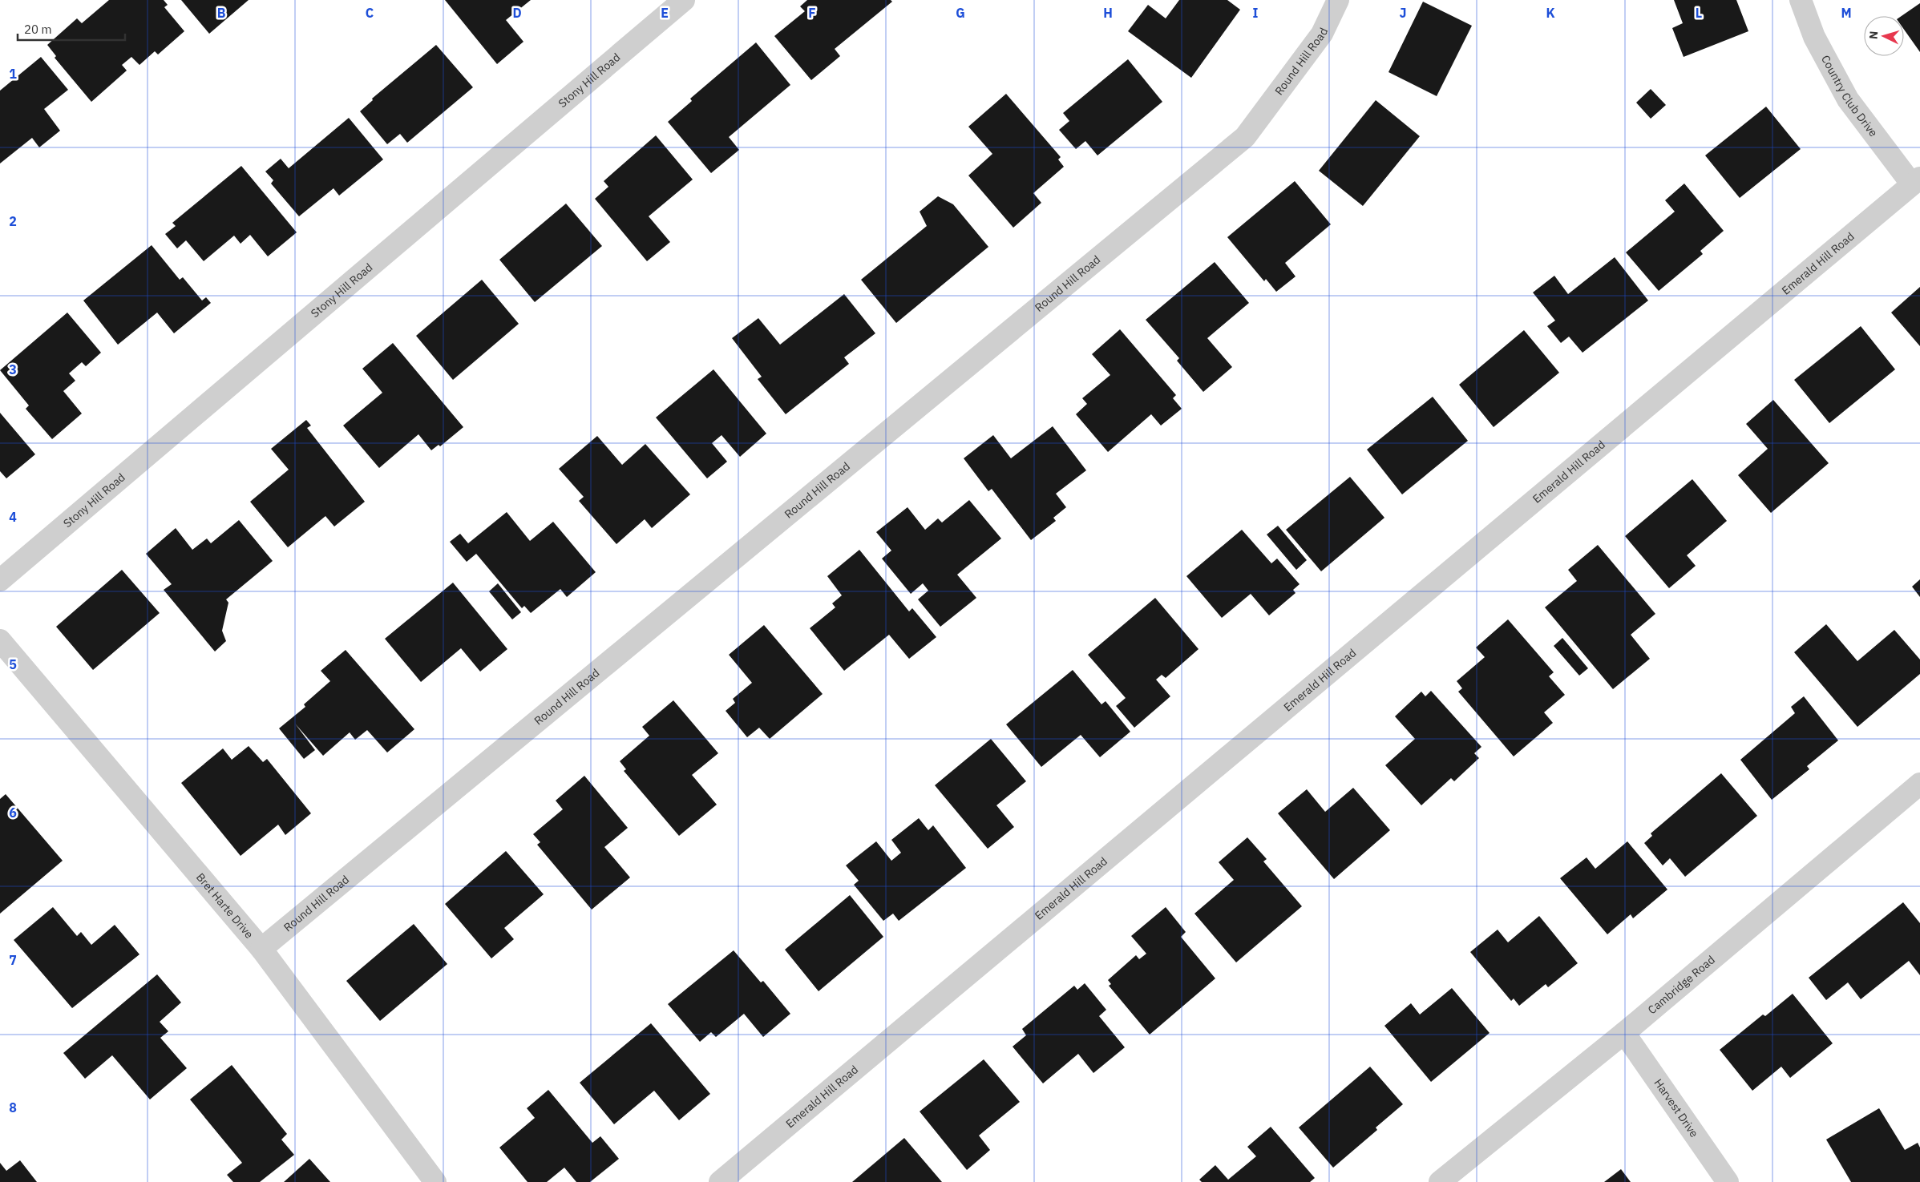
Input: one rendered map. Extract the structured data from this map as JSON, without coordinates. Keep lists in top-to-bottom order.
{
  "streets": {
    "street": [
      "Round Hill Road",
      "Stony Hill Road",
      "Country Club Drive",
      "Emerald Hill Road",
      "Bret Harte Drive",
      "Cambridge Road",
      "Harvest Drive"
    ]
  },
  "crossings": [
    ["Round Hill Road", "Bret Harte Drive"],
    ["Country Club Drive", "Emerald Hill Road"],
    ["Cambridge Road", "Harvest Drive"]
  ],
  "scale_bar": "20 m",
  "north": "left",
  "grid": {
    "columns": [
      "B",
      "C",
      "D",
      "E",
      "F",
      "G",
      "H",
      "I",
      "J",
      "K",
      "L",
      "M"
    ],
    "rows": [
      "1",
      "2",
      "3",
      "4",
      "5",
      "6",
      "7",
      "8"
    ]
  }
}
